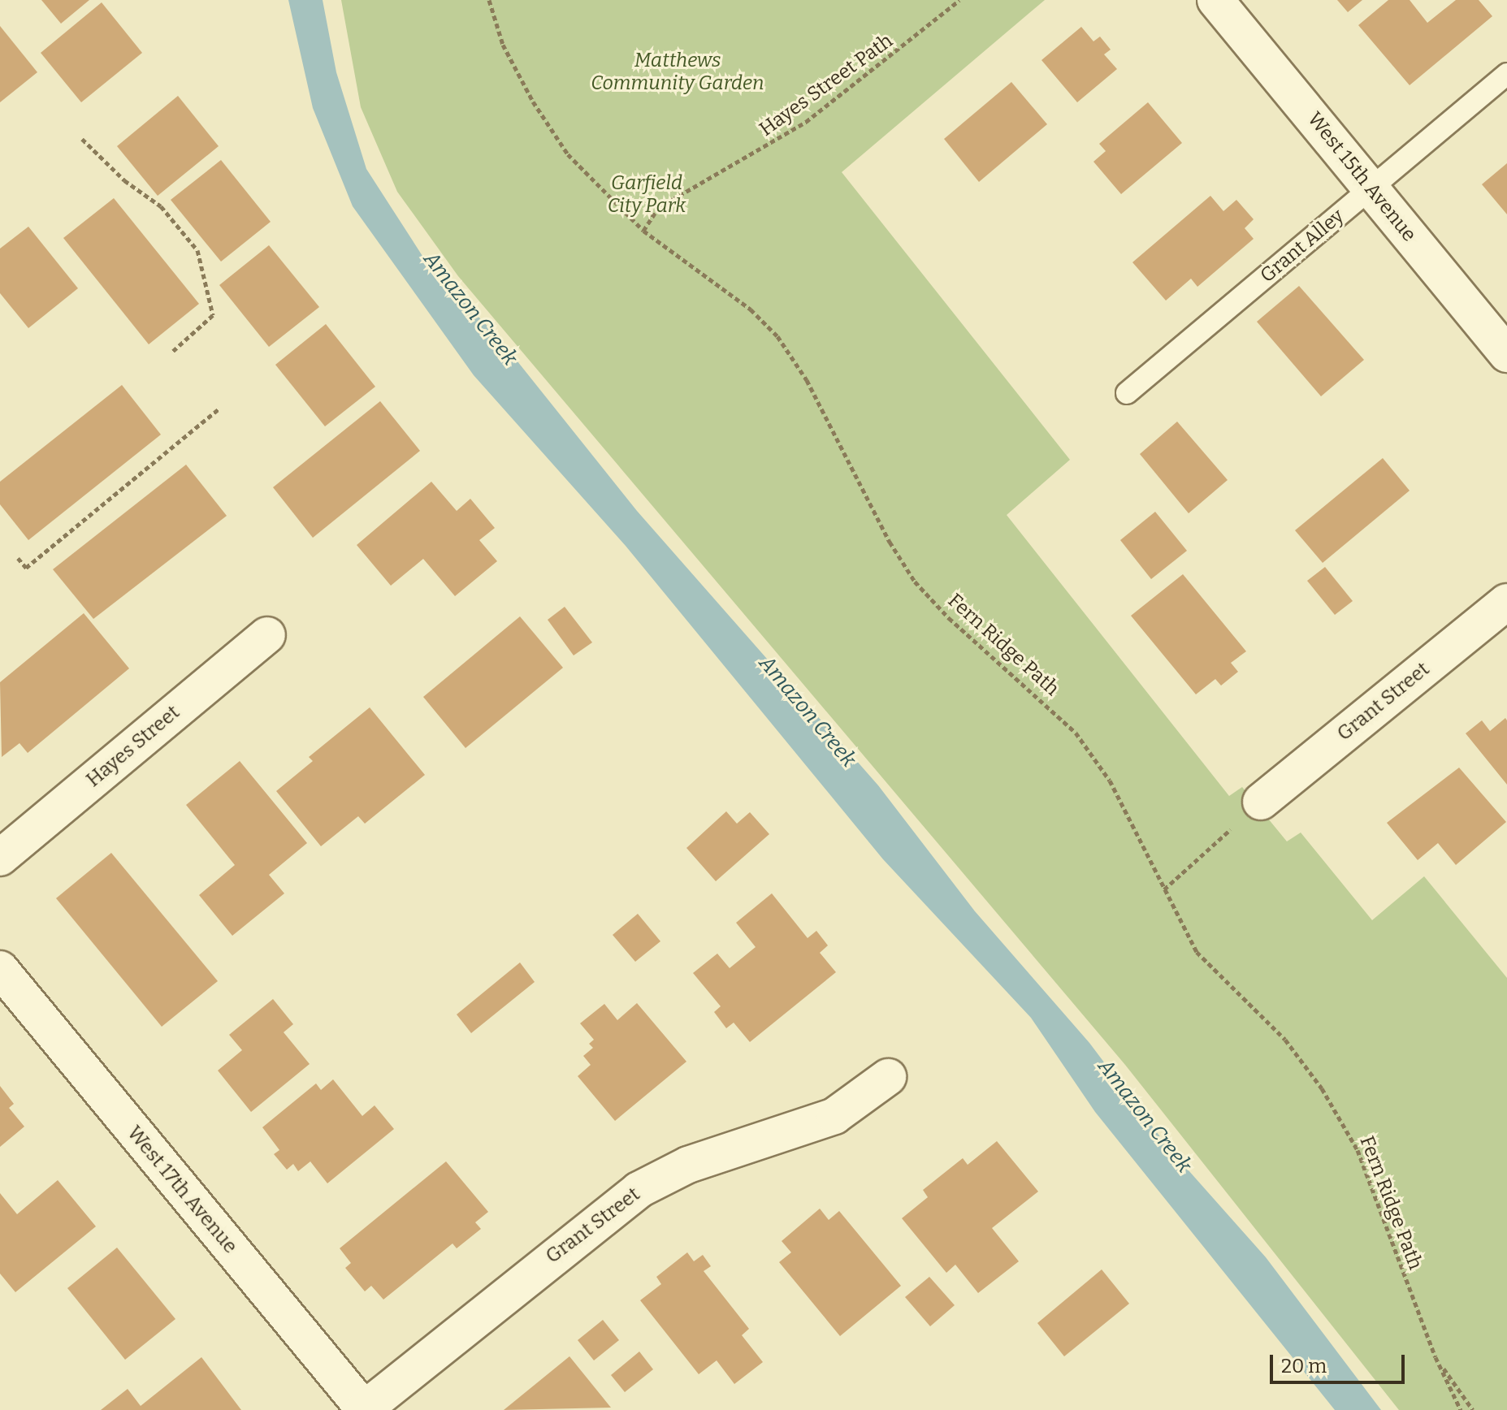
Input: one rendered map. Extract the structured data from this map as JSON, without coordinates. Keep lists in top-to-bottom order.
{
  "streets": {
    "street": [
      "West 15th Avenue",
      "Grant Street",
      "Hayes Street",
      "West 17th Avenue"
    ],
    "lane": ["Grant Alley"],
    "path": ["Hayes Street Path", "Fern Ridge Path"]
  },
  "crossings": [
    ["Hayes Street Path", "Fern Ridge Path"],
    ["West 15th Avenue", "Grant Alley"],
    ["Grant Street", "West 17th Avenue"]
  ],
  "water": ["Amazon Creek"],
  "parks": ["Matthews Community Garden", "Garfield City Park"],
  "scale_bar": "20 m"
}
